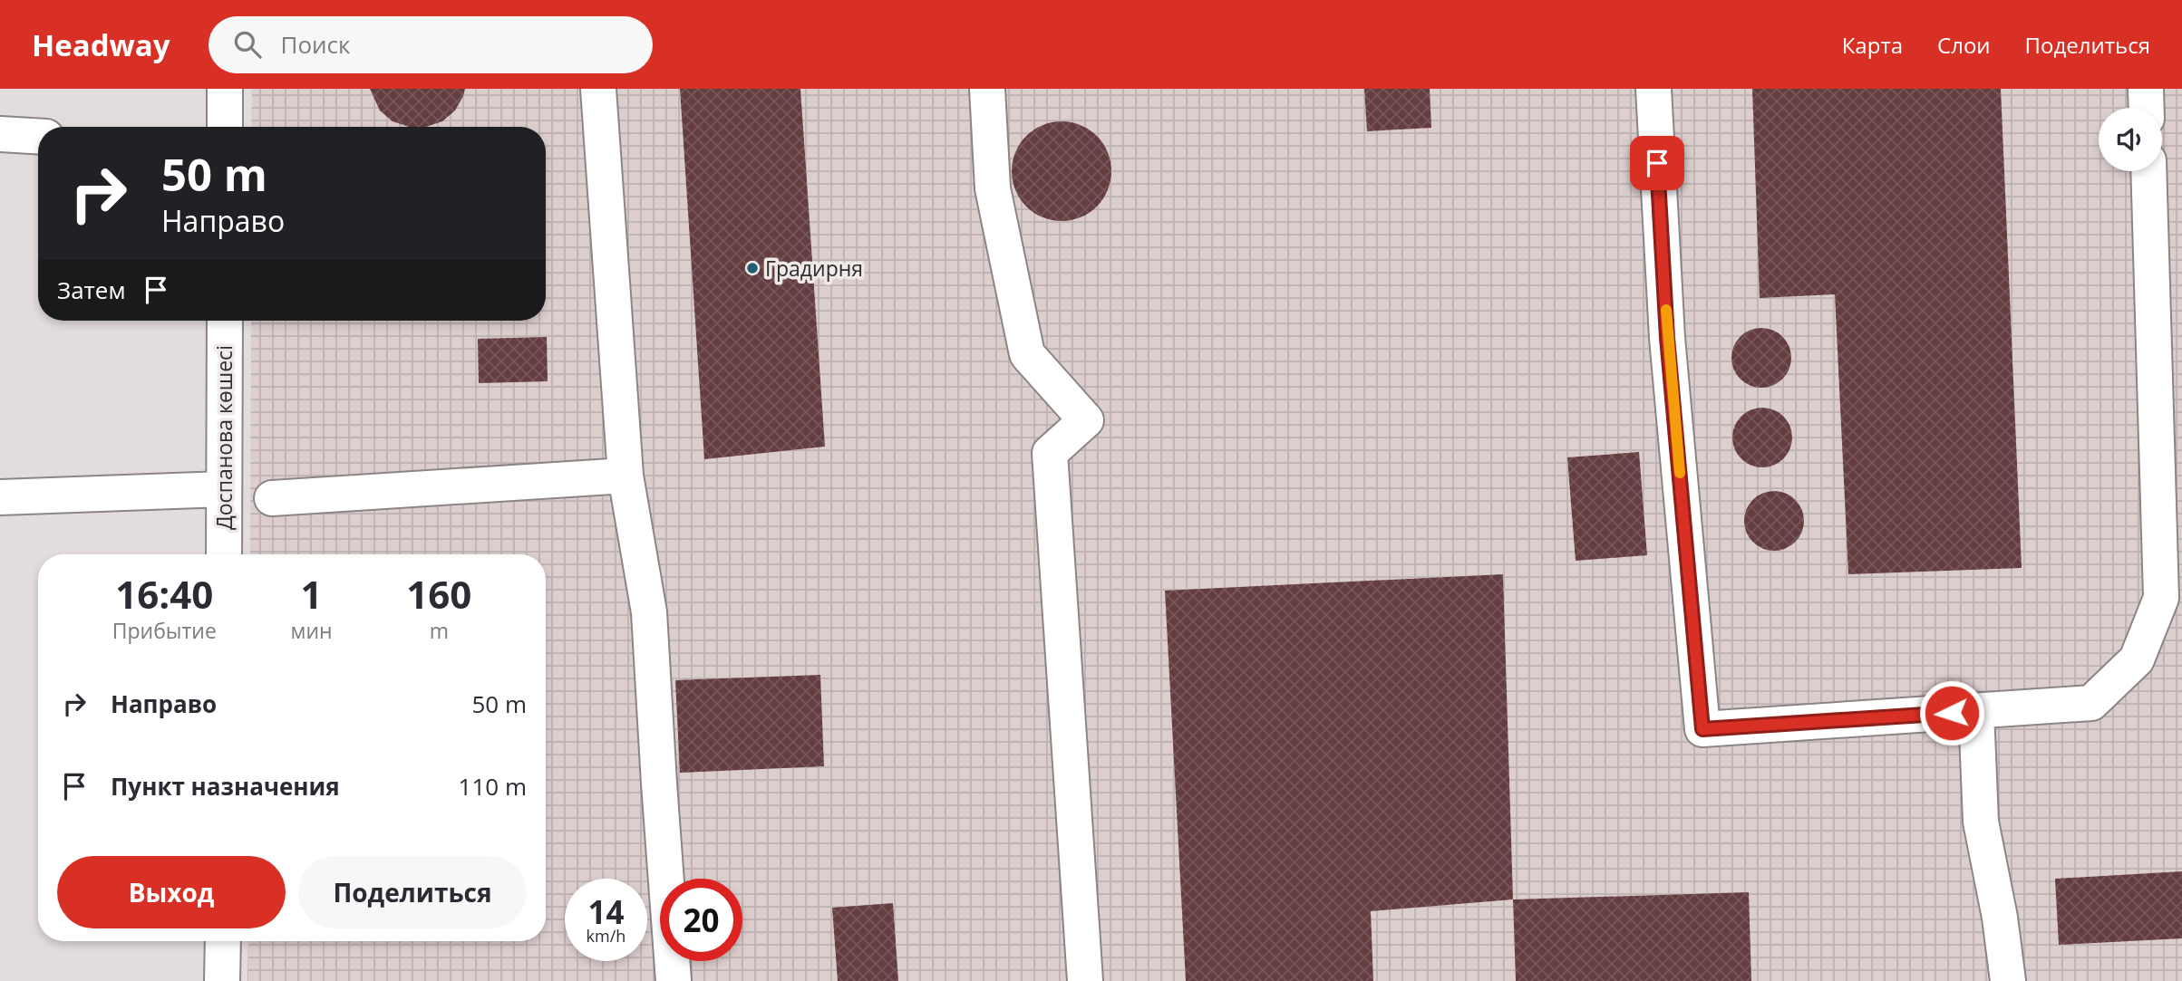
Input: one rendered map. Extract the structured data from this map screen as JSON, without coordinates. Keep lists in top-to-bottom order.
{
  "streets": {
    "street": ["Доспанова көшесі"]
  },
  "places": ["Градирня"],
  "page": {
    "header": "Headway",
    "search": "Поиск",
    "nav": ["Карта", "Слои", "Поделиться"],
    "turn": ["50 m", "Направо"],
    "then": "Затем",
    "eta": [
      "16:40",
      "Прибытие",
      "1",
      "мин",
      "160",
      "m"
    ],
    "list": [
      {
        "name": "Направо",
        "value": "50 m"
      },
      {
        "name": "Пункт назначения",
        "value": "110 m"
      }
    ],
    "buttons": ["Выход", "Поделиться"],
    "speed": "14 km/h",
    "limit": "20"
  }
}
